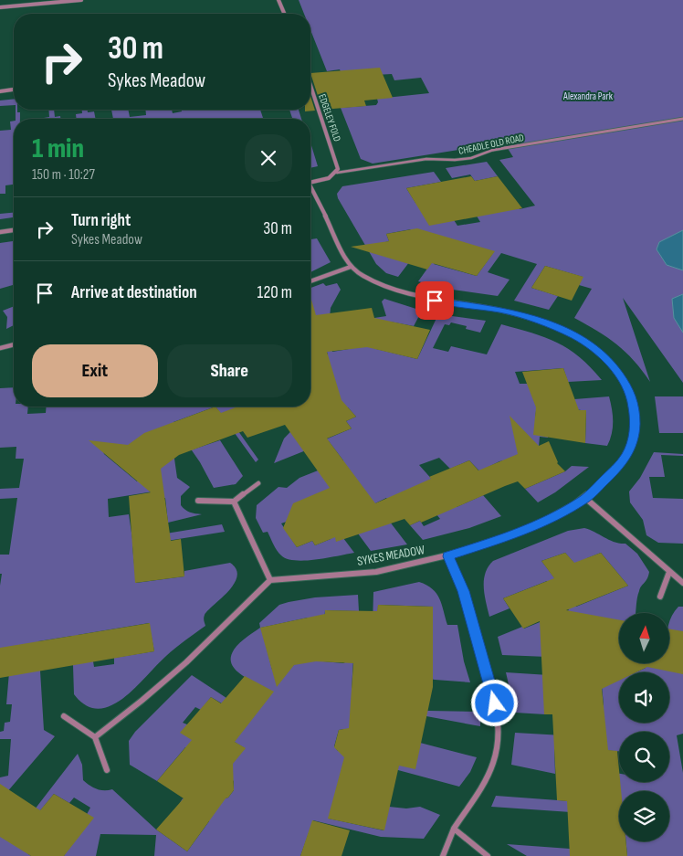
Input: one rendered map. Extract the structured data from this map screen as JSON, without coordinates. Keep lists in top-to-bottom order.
{
  "streets": {
    "street": ["EDGELEY FOLD", "CHEADLE OLD ROAD", "SYKES MEADOW"]
  },
  "crossings": [
    ["EDGELEY FOLD", "CHEADLE OLD ROAD"]
  ],
  "parks": ["Alexandra Park"],
  "north": "top",
  "page": {
    "turn": ["30 m", "Sykes Meadow"],
    "heading": ["1 min", "150 m · 10:27"],
    "list": [
      {
        "name": "Turn right",
        "note": "Sykes Meadow",
        "value": "30 m"
      },
      {
        "name": "Arrive at destination",
        "value": "120 m"
      }
    ],
    "buttons": ["Exit", "Share"]
  }
}
